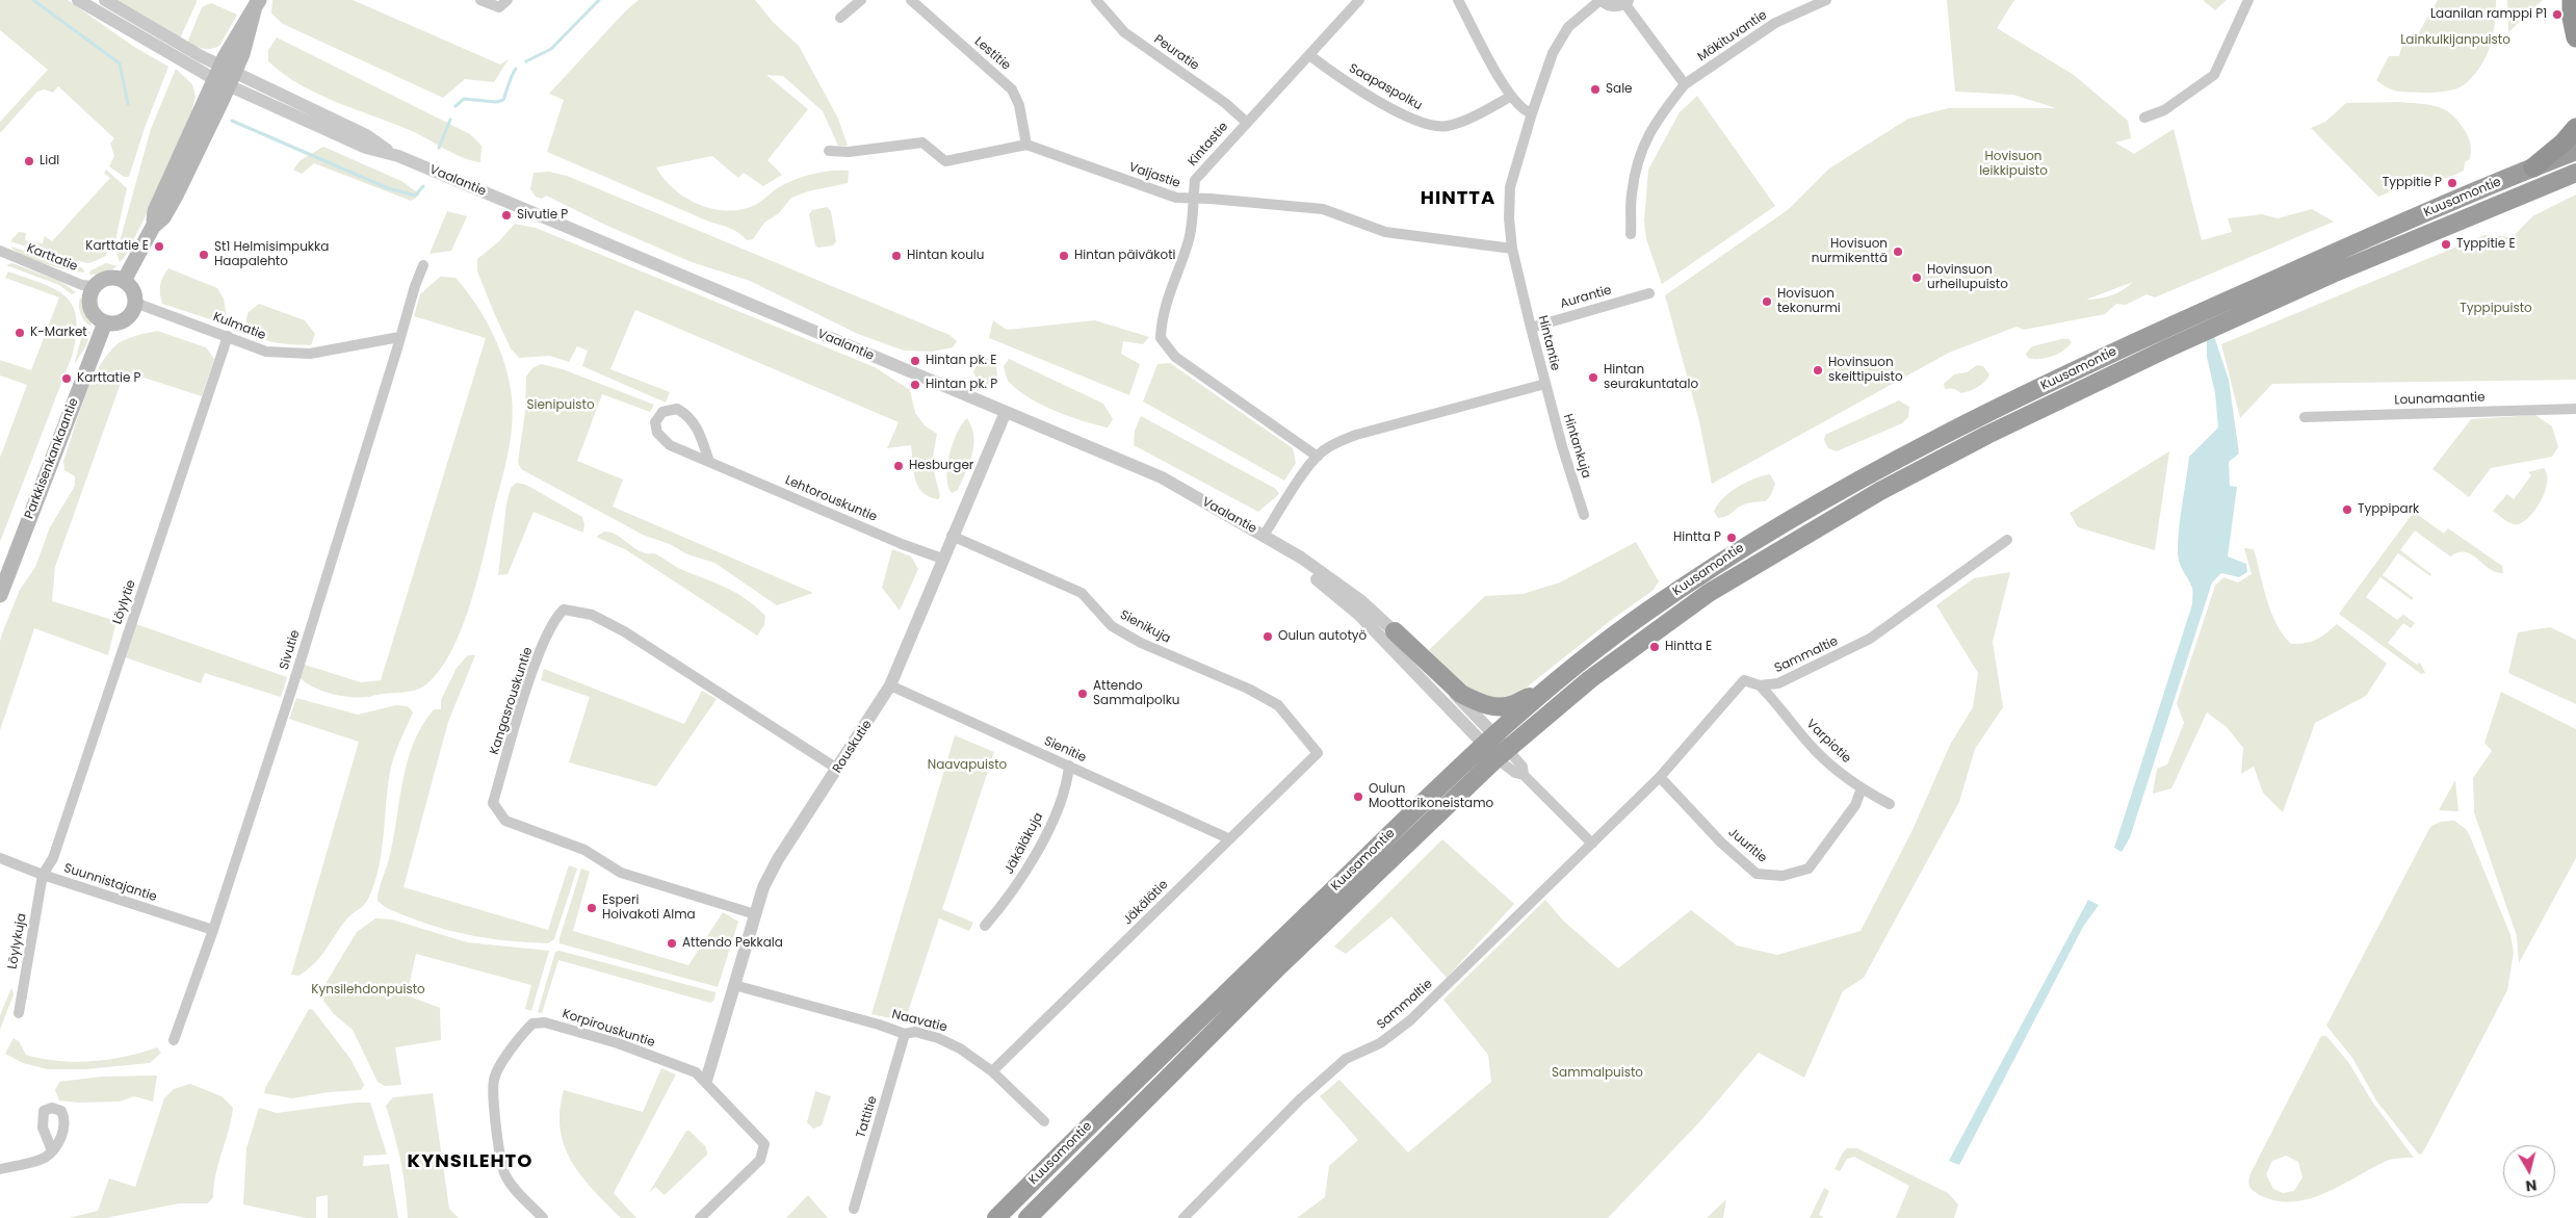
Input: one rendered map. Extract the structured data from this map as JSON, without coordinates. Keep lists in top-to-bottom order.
{
  "streets": {
    "highway": ["Kuusamontie"],
    "main road": ["Parkkisenkankaantie"],
    "street": [
      "Mäkituvantie",
      "Peuratie",
      "Lestitie",
      "Saapaspolku",
      "Kintastie",
      "Valjastie",
      "Vaalantie",
      "Karttatie",
      "Aurantie",
      "Kulmatie",
      "Hintantie",
      "Lounamaantie",
      "Hintankuja",
      "Lehtorouskuntie",
      "Löylytie",
      "Sienikuja",
      "Sivutie",
      "Sammaltie",
      "Kangasrouskuntie",
      "Varpiotie",
      "Rouskutie",
      "Sienitie",
      "Jäkäläkuja",
      "Juuritie",
      "Suunnistajantie",
      "Jäkälätie",
      "Löylykuja",
      "Naavatie",
      "Korpirouskuntie",
      "Tattitie"
    ]
  },
  "crossings": [
    ["Peuratie", "Kintastie"],
    ["Lestitie", "Valjastie"],
    ["Saapaspolku", "Kintastie"],
    ["Kintastie", "Valjastie"],
    ["Kintastie", "Hintantie"],
    ["Valjastie", "Hintantie"],
    ["Vaalantie", "Kuusamontie"],
    ["Vaalantie", "Hintantie"],
    ["Vaalantie", "Rouskutie"],
    ["Karttatie", "Kulmatie"],
    ["Karttatie", "Parkkisenkankaantie"],
    ["Aurantie", "Hintantie"],
    ["Kulmatie", "Parkkisenkankaantie"],
    ["Kulmatie", "Löylytie"],
    ["Kulmatie", "Sivutie"],
    ["Hintantie", "Hintankuja"],
    ["Lehtorouskuntie", "Rouskutie"],
    ["Löylytie", "Suunnistajantie"],
    ["Löylytie", "Löylykuja"],
    ["Sienikuja", "Rouskutie"],
    ["Sienikuja", "Jäkälätie"],
    ["Sivutie", "Suunnistajantie"],
    ["Sammaltie", "Varpiotie"],
    ["Sammaltie", "Juuritie"],
    ["Kangasrouskuntie", "Rouskutie"],
    ["Varpiotie", "Juuritie"],
    ["Rouskutie", "Sienitie"],
    ["Rouskutie", "Naavatie"],
    ["Rouskutie", "Korpirouskuntie"],
    ["Sienitie", "Jäkäläkuja"],
    ["Sienitie", "Jäkälätie"],
    ["Suunnistajantie", "Löylykuja"],
    ["Jäkälätie", "Naavatie"],
    ["Naavatie", "Tattitie"]
  ],
  "districts": ["HINTTA", "KYNSILEHTO"],
  "parks": [
    "Lainkulkijanpuisto",
    "Hovisuon leikkipuisto",
    "Typpipuisto",
    "Sienipuisto",
    "Naavapuisto",
    "Kynsilehdonpuisto",
    "Sammalpuisto"
  ],
  "places": [
    "Laanilan ramppi P1",
    "Sale",
    "Lidl",
    "Typpitie P",
    "Sivutie P",
    "Typpitie E",
    "Karttatie E",
    "Hovisuon nurmikenttä",
    "St1 Helmisimpukka Haapalehto",
    "Hintan koulu",
    "Hintan päiväkoti",
    "Hovinsuon urheilupuisto",
    "Hovisuon tekonurmi",
    "K-Market",
    "Hintan pk. E",
    "Hovinsuon skeittipuisto",
    "Hintan seurakuntatalo",
    "Karttatie P",
    "Hintan pk. P",
    "Hesburger",
    "Typpipark",
    "Hintta P",
    "Oulun autotyö",
    "Hintta E",
    "Attendo Sammalpolku",
    "Oulun Moottorikoneistamo",
    "Esperi Hoivakoti Alma",
    "Attendo Pekkala"
  ],
  "north": "bottom"
}
